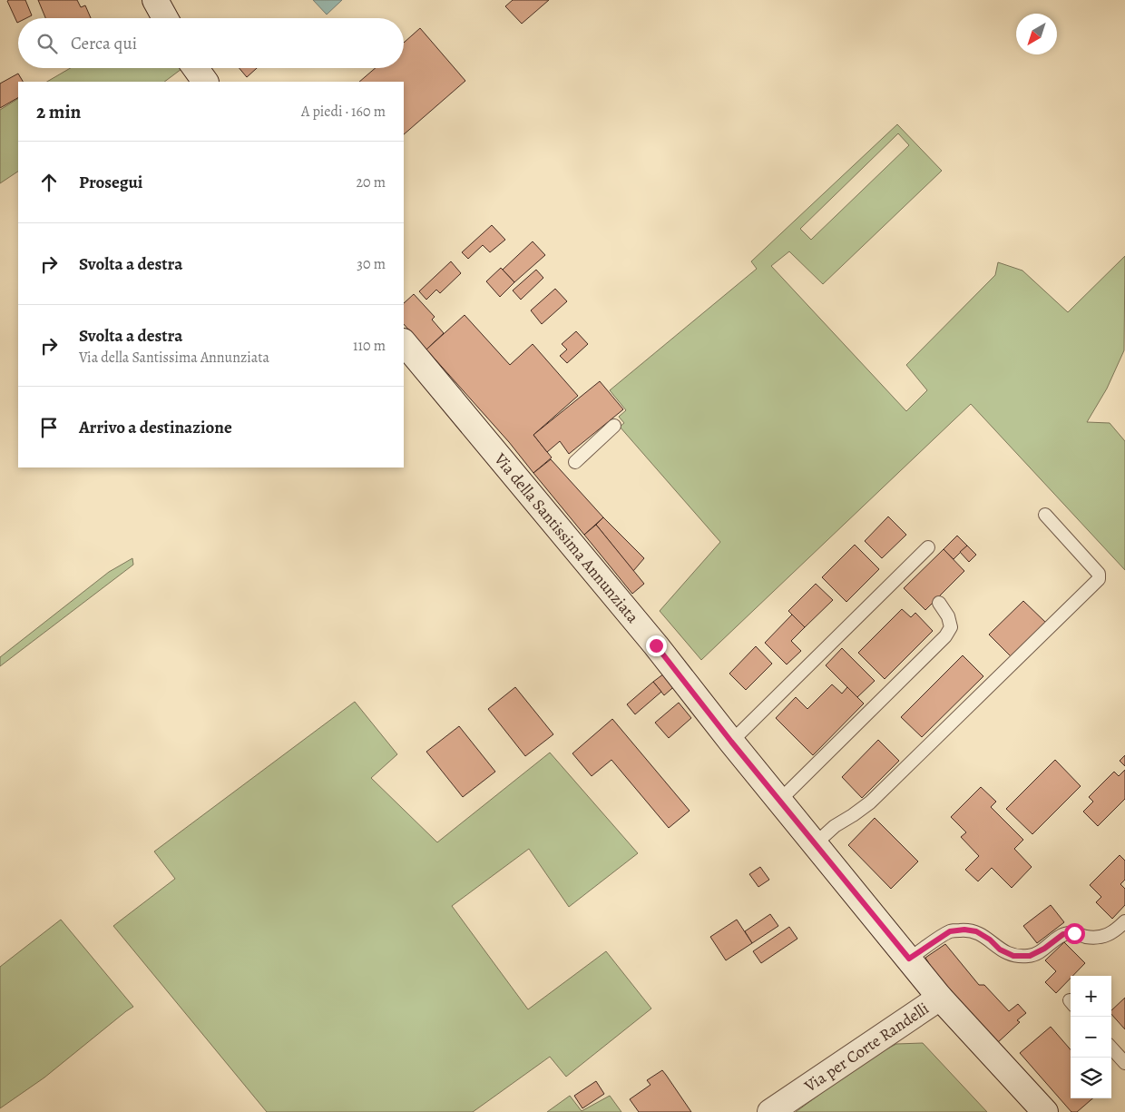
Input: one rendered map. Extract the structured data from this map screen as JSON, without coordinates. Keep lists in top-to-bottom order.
{
  "streets": {
    "street": ["Via della Santissima Annunziata", "Via per Corte Randelli"]
  },
  "crossings": [
    ["Via della Santissima Annunziata", "Via per Corte Randelli"]
  ],
  "north": "bottom left",
  "page": {
    "search": "Cerca qui",
    "heading": ["2 min", "A piedi · 160 m"],
    "list": [
      ["Prosegui", "20 m"],
      ["Svolta a destra", "30 m"],
      ["Svolta a destra", "Via della Santissima Annunziata", "110 m"],
      "Arrivo a destinazione"
    ],
    "map_buttons": ["+", "−"]
  }
}
